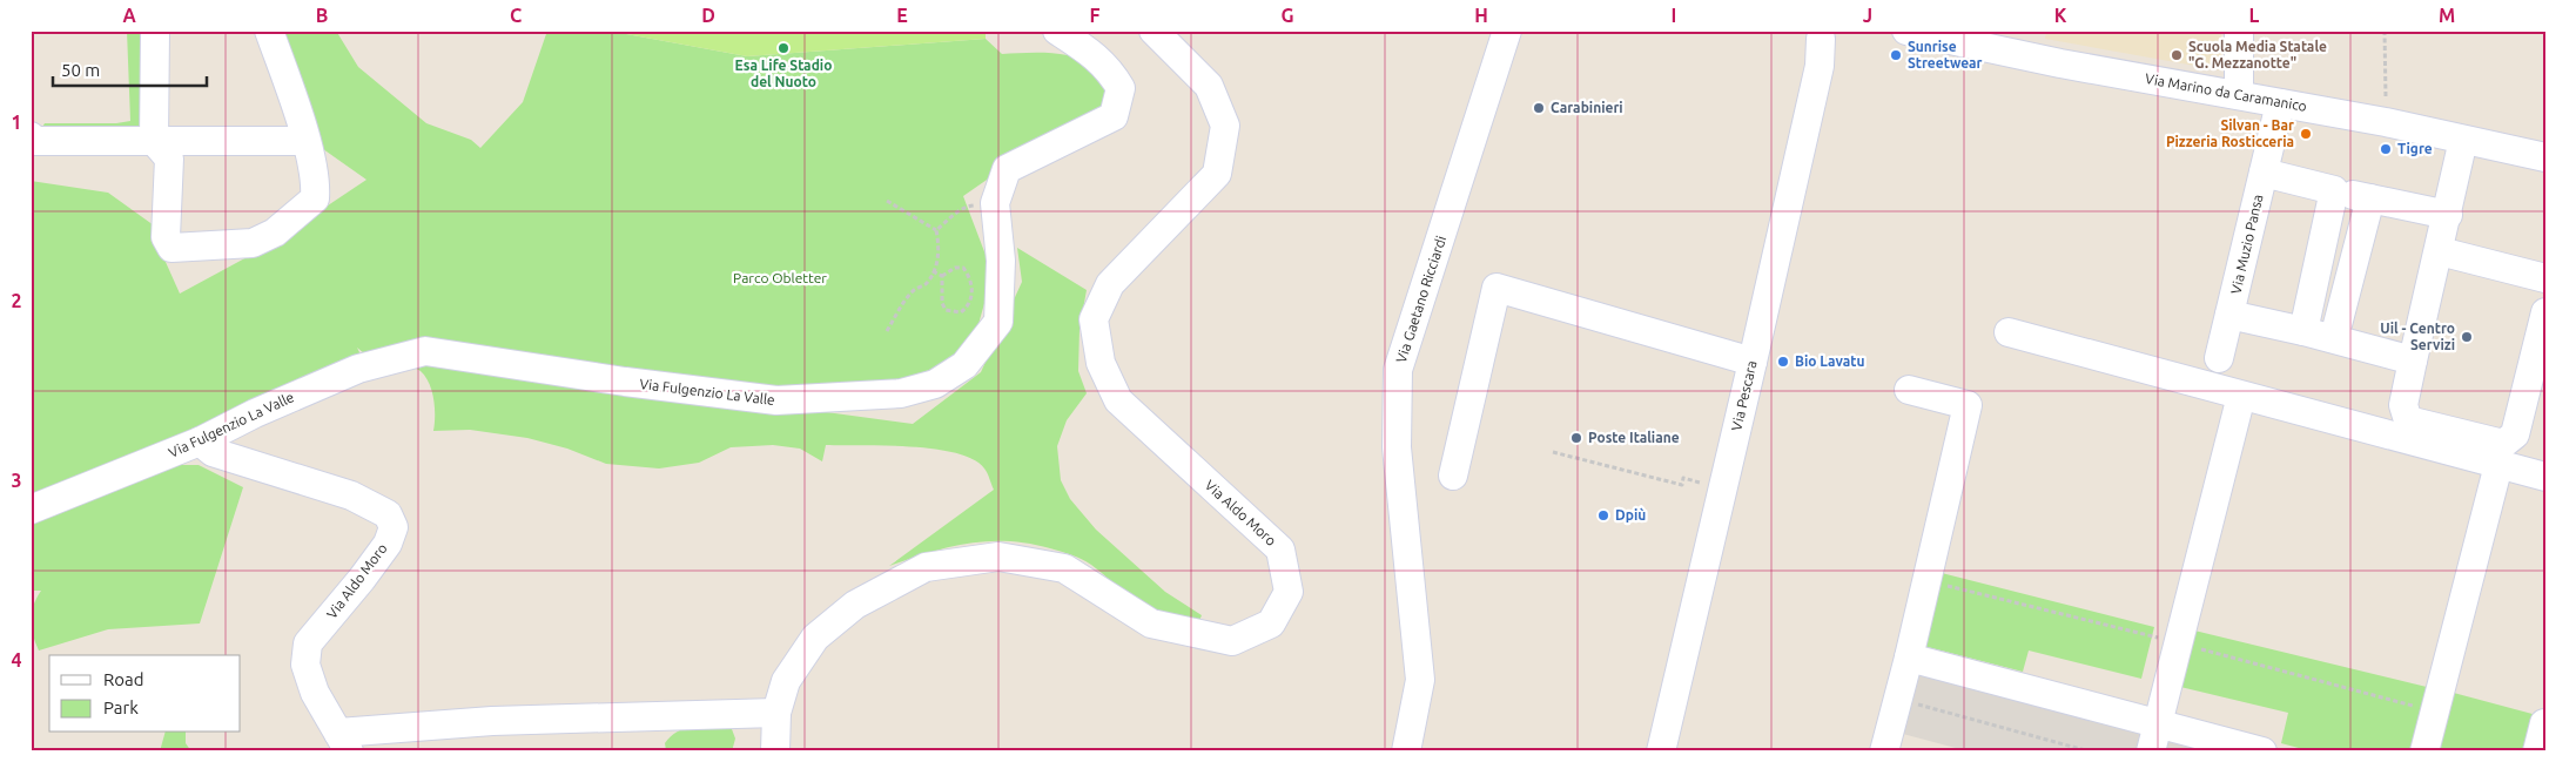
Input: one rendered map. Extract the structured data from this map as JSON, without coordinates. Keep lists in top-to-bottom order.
{
  "streets": {
    "street": [
      "Via Marino da Caramanico",
      "Via Muzio Pansa",
      "Via Gaetano Ricciardi",
      "Via Fulgenzio La Valle",
      "Via Pescara",
      "Via Aldo Moro"
    ]
  },
  "crossings": [
    ["Via Marino da Caramanico", "Via Muzio Pansa"],
    ["Via Fulgenzio La Valle", "Via Aldo Moro"]
  ],
  "parks": ["Parco Obletter"],
  "places": [
    "Esa Life Stadio del Nuoto",
    "Sunrise Streetwear",
    "Scuola Media Statale \"G. Mezzanotte\"",
    "Carabinieri",
    "Silvan - Bar Pizzeria Rosticceria",
    "Tigre",
    "Uil - Centro Servizi",
    "Bio Lavatu",
    "Poste Italiane",
    "Dpiù"
  ],
  "legend": ["Road", "Park"],
  "scale_bar": "50 m",
  "grid": {
    "columns": [
      "A",
      "B",
      "C",
      "D",
      "E",
      "F",
      "G",
      "H",
      "I",
      "J",
      "K",
      "L",
      "M"
    ],
    "rows": [
      "1",
      "2",
      "3",
      "4"
    ]
  }
}
